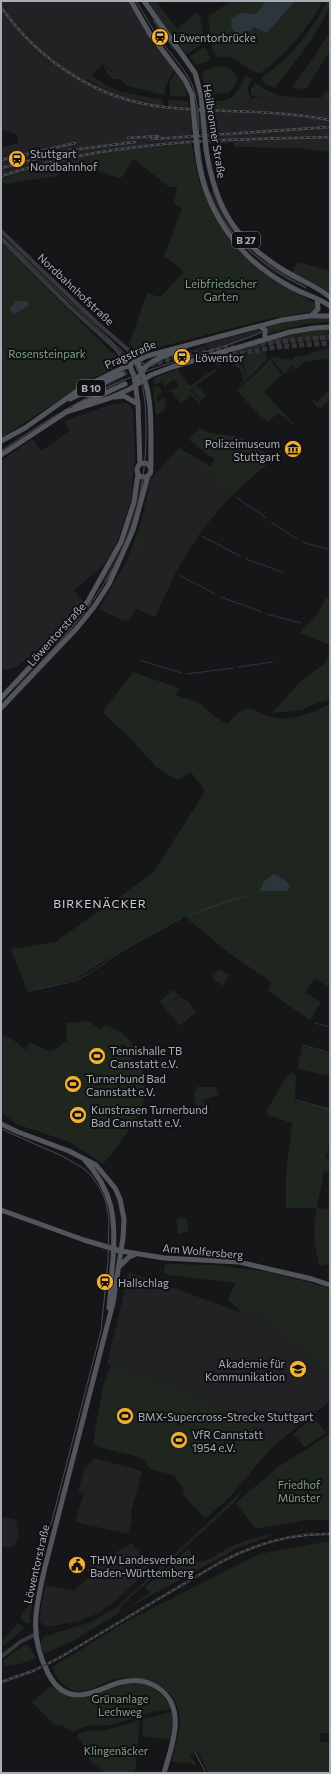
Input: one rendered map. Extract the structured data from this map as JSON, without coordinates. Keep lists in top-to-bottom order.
{
  "streets": {
    "main road": [
      "Heilbronner Straße",
      "B 27",
      "Pragstraße",
      "B 10",
      "Löwentorstraße",
      "Am Wolfersberg"
    ],
    "street": ["Nordbahnhofstraße"]
  },
  "crossings": [
    ["Heilbronner Straße", "B 27"],
    ["Nordbahnhofstraße", "Pragstraße"],
    ["Nordbahnhofstraße", "Löwentorstraße"],
    ["Pragstraße", "B 10"],
    ["Pragstraße", "Löwentorstraße"],
    ["Löwentorstraße", "Am Wolfersberg"]
  ],
  "districts": ["BIRKENÄCKER"],
  "parks": [
    "Leibfriedscher Garten",
    "Rosensteinpark",
    "Friedhof Münster",
    "Grünanlage Lechweg",
    "Klingenäcker"
  ],
  "places": {
    "station": [
      "Löwentorbrücke",
      "Stuttgart Nordbahnhof",
      "Löwentor",
      "Hallschlag"
    ],
    "museum": ["Polizeimuseum Stuttgart"],
    "sports": [
      "Tennishalle TB Cansstatt e.V.",
      "Turnerbund Bad Cannstatt e.V.",
      "Kunstrasen Turnerbund Bad Cannstatt e.V.",
      "BMX-Supercross-Strecke Stuttgart",
      "VfR Cannstatt 1954 e.V."
    ],
    "school or university": ["Akademie für Kommunikation"],
    "public building": ["THW Landesverband Baden-Württemberg"]
  }
}
